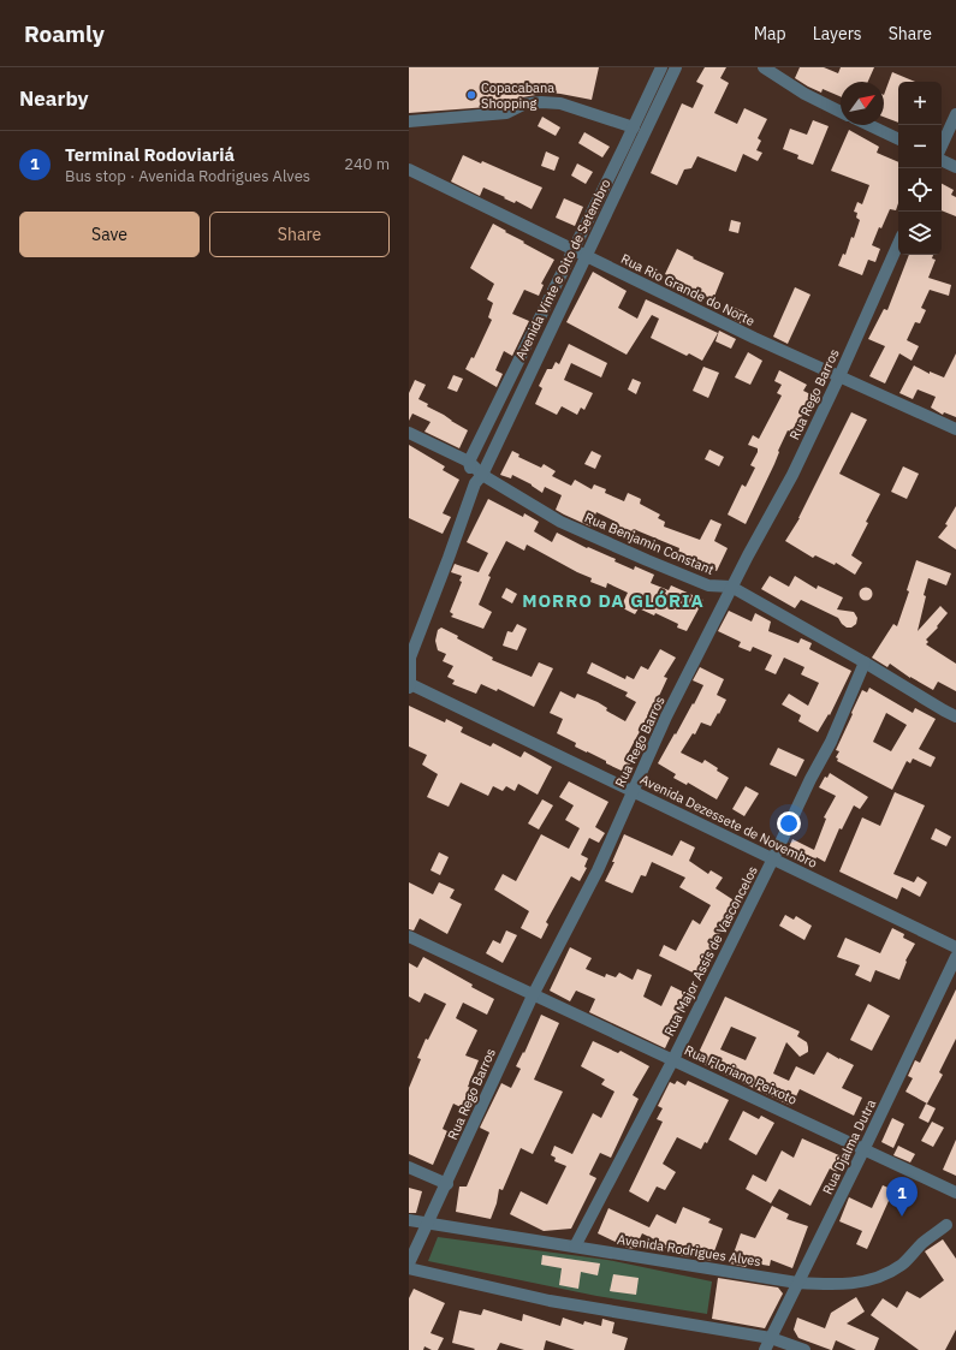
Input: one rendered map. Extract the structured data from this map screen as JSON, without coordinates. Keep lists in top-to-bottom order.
{
  "streets": {
    "street": [
      "Avenida Vinte e Oito de Setembro",
      "Rua Rio Grande do Norte",
      "Rua Rego Barros",
      "Rua Benjamin Constant",
      "Avenida Dezessete de Novembro",
      "Rua Major Assis de Vasconcelos",
      "Rua Floriano Peixoto",
      "Rua Djalma Dutra",
      "Avenida Rodrigues Alves"
    ]
  },
  "crossings": [
    ["Avenida Vinte e Oito de Setembro", "Rua Rio Grande do Norte"],
    ["Avenida Vinte e Oito de Setembro", "Rua Benjamin Constant"],
    ["Avenida Vinte e Oito de Setembro", "Avenida Dezessete de Novembro"],
    ["Rua Rio Grande do Norte", "Rua Rego Barros"],
    ["Rua Rego Barros", "Rua Benjamin Constant"],
    ["Rua Rego Barros", "Avenida Dezessete de Novembro"],
    ["Rua Rego Barros", "Rua Floriano Peixoto"],
    ["Rua Rego Barros", "Avenida Rodrigues Alves"],
    ["Rua Benjamin Constant", "Rua Major Assis de Vasconcelos"],
    ["Avenida Dezessete de Novembro", "Rua Major Assis de Vasconcelos"],
    ["Rua Major Assis de Vasconcelos", "Rua Floriano Peixoto"],
    ["Rua Major Assis de Vasconcelos", "Avenida Rodrigues Alves"],
    ["Rua Floriano Peixoto", "Rua Djalma Dutra"],
    ["Rua Djalma Dutra", "Avenida Rodrigues Alves"]
  ],
  "districts": ["MORRO DA GLÓRIA"],
  "places": ["Copacabana Shopping"],
  "north": "top right",
  "page": {
    "header": "Roamly",
    "nav": ["Map", "Layers", "Share"],
    "heading": "Nearby",
    "map_buttons": ["+", "−"],
    "list": [
      {
        "mark": "1",
        "name": "Terminal Rodoviariá",
        "note": "Bus stop · Avenida Rodrigues Alves",
        "value": "240 m"
      }
    ],
    "buttons": ["Save", "Share"],
    "pins": "1"
  }
}
